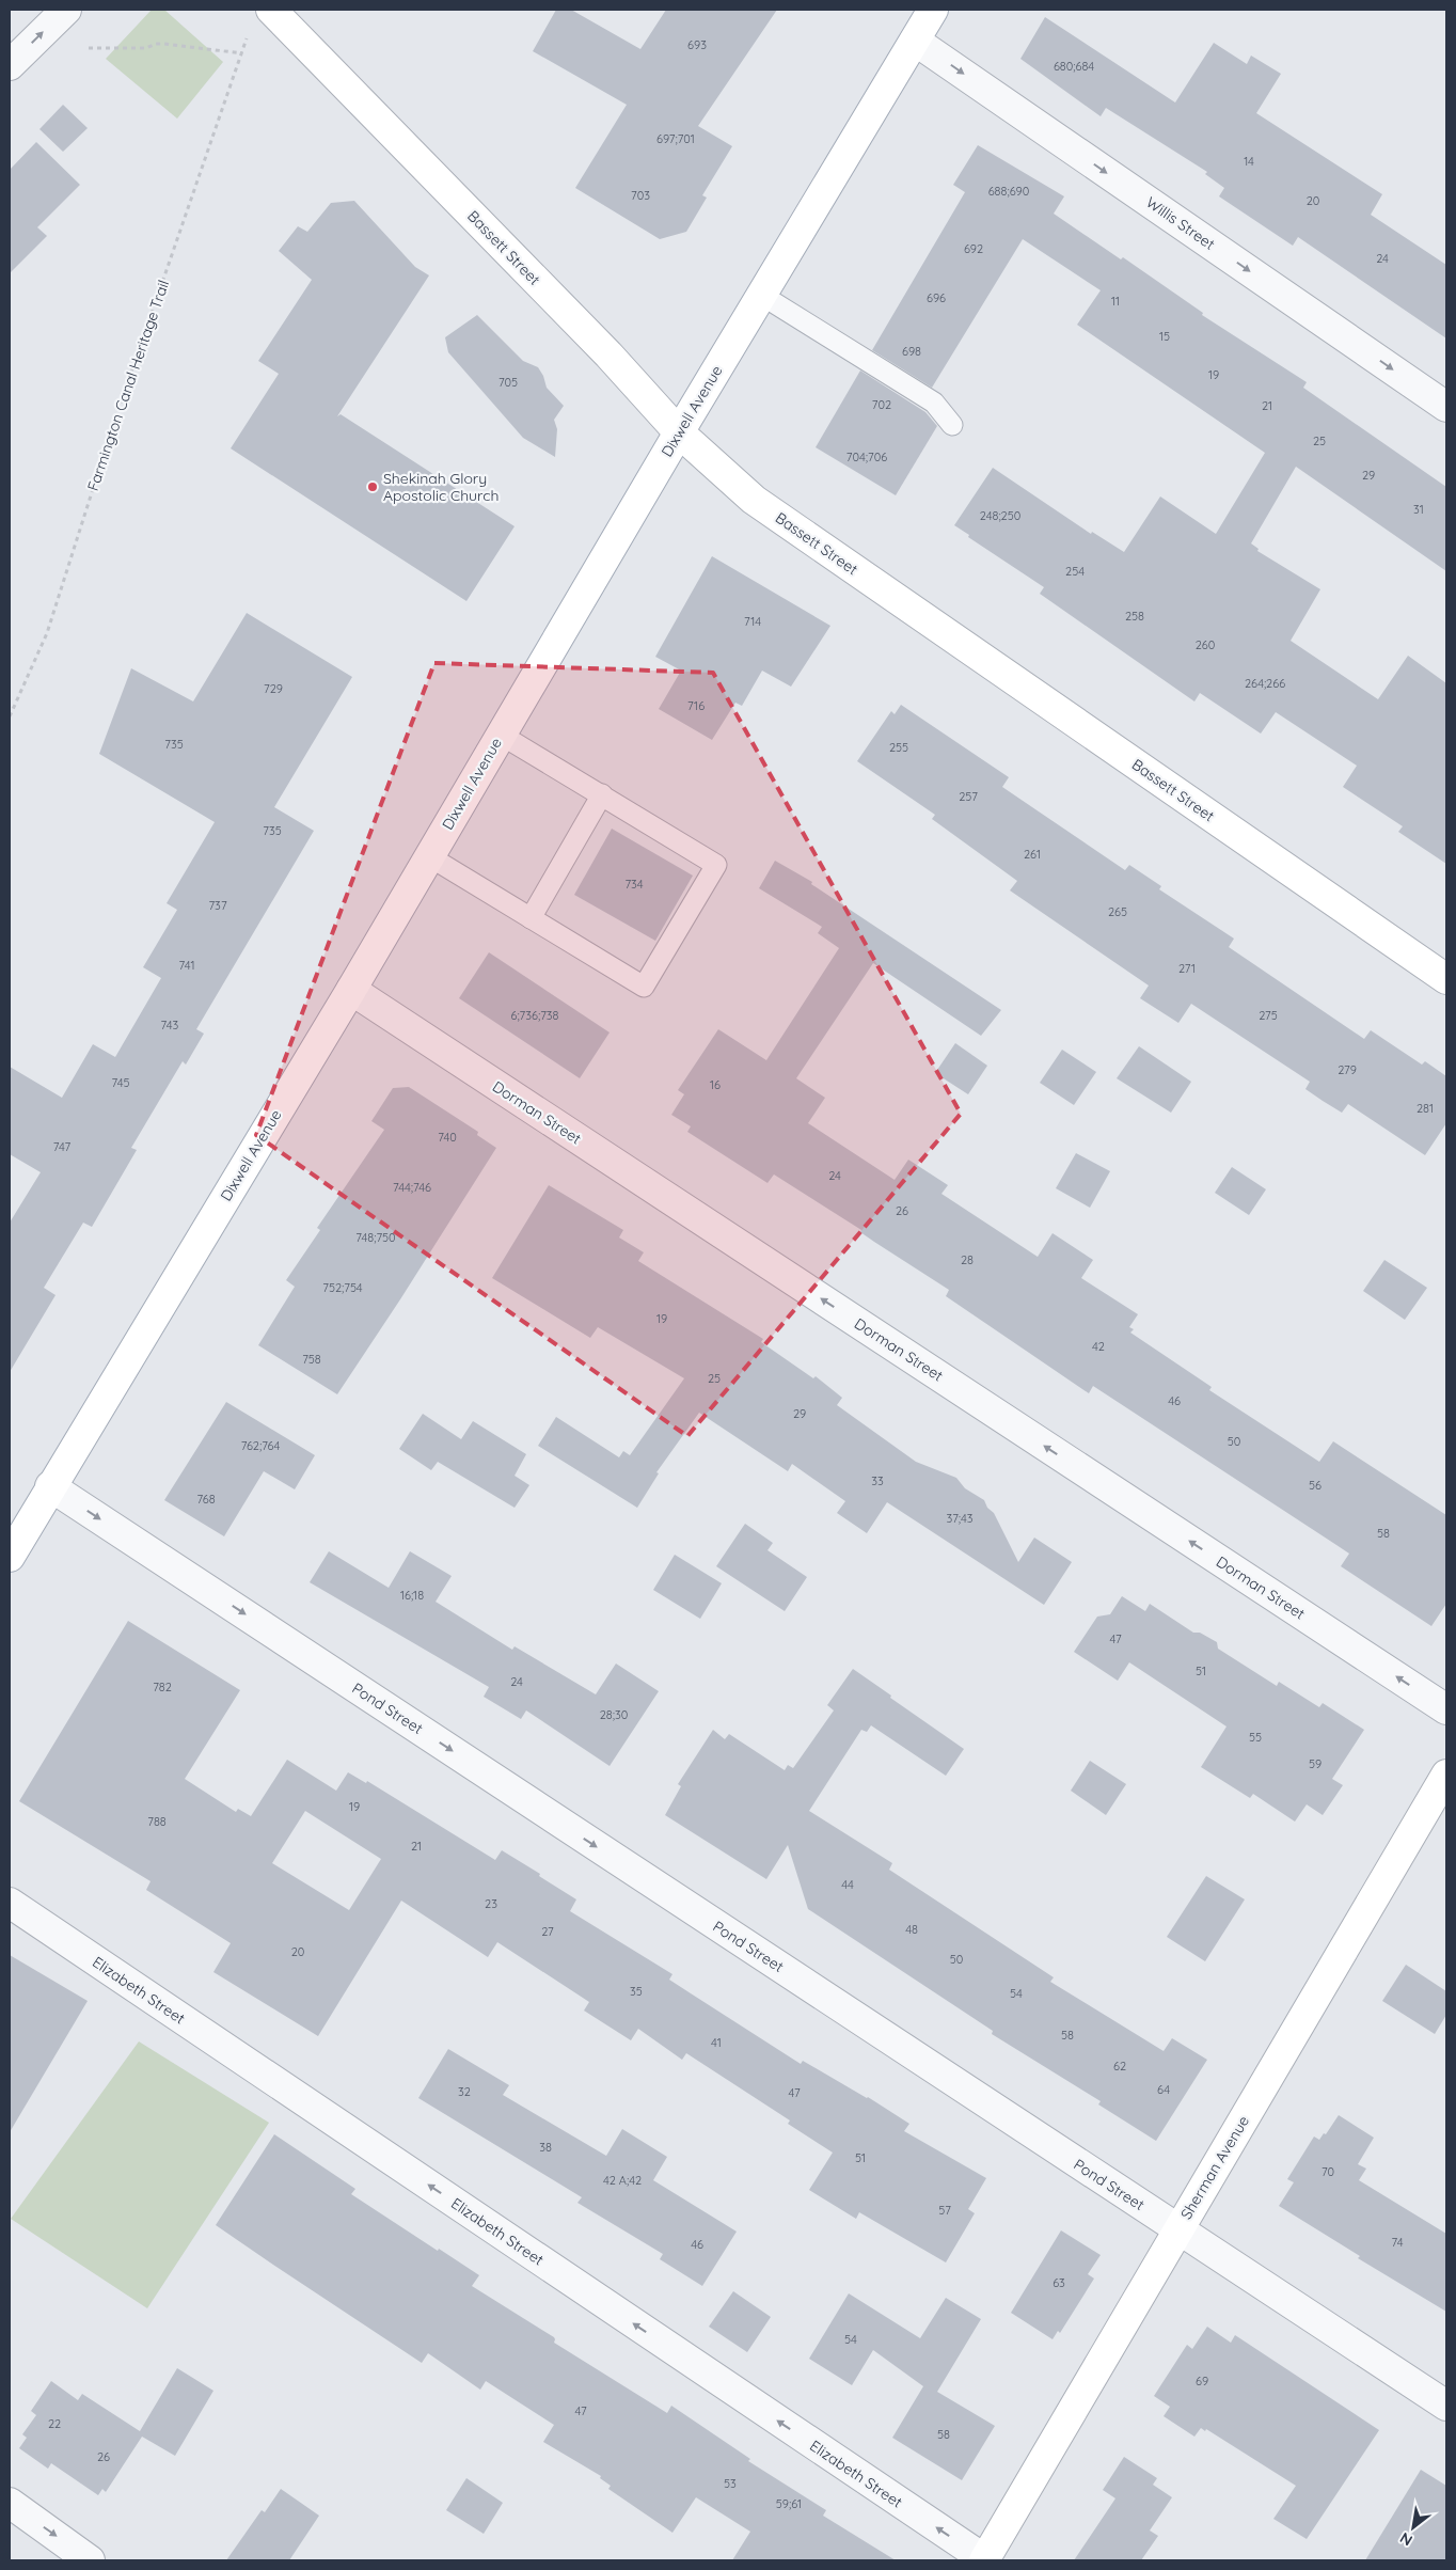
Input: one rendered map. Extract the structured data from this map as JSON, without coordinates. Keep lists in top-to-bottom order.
{
  "streets": {
    "main road": ["Bassett Street", "Dixwell Avenue", "Sherman Avenue"],
    "street": [
      "Willis Street",
      "Dorman Street",
      "Pond Street",
      "Elizabeth Street"
    ],
    "path": ["Farmington Canal Heritage Trail"]
  },
  "crossings": [
    ["Willis Street", "Dixwell Avenue"],
    ["Bassett Street", "Dixwell Avenue"],
    ["Dixwell Avenue", "Dorman Street"],
    ["Dixwell Avenue", "Pond Street"],
    ["Pond Street", "Sherman Avenue"],
    ["Elizabeth Street", "Sherman Avenue"]
  ],
  "one_way": [
    "Willis Street",
    "Dorman Street",
    "Pond Street",
    "Elizabeth Street"
  ],
  "places": ["Shekinah Glory Apostolic Church"],
  "house_numbers": [
    "693",
    "680;684",
    "697;701",
    "14",
    "688;690",
    "703",
    "20",
    "692",
    "24",
    "696",
    "11",
    "15",
    "698",
    "19",
    "705",
    "702",
    "21",
    "25",
    "704;706",
    "29",
    "31",
    "248;250",
    "254",
    "258",
    "714",
    "260",
    "264;266",
    "729",
    "716",
    "735",
    "255",
    "257",
    "735",
    "261",
    "734",
    "737",
    "265",
    "741",
    "271",
    "6;736;738",
    "275",
    "743",
    "279",
    "745",
    "16",
    "281",
    "740",
    "747",
    "24",
    "744;746",
    "26",
    "748;750",
    "28",
    "752;754",
    "19",
    "42",
    "758",
    "25",
    "46",
    "29",
    "50",
    "762;764",
    "33",
    "56",
    "768",
    "37;43",
    "58",
    "16;18",
    "47",
    "51",
    "24",
    "782",
    "28;30",
    "55",
    "59",
    "19",
    "788",
    "21",
    "44",
    "23",
    "48",
    "27",
    "20",
    "50",
    "35",
    "54",
    "58",
    "41",
    "62",
    "64",
    "32",
    "47",
    "38",
    "51",
    "70",
    "42 A;42",
    "57",
    "74",
    "46",
    "63",
    "54",
    "69",
    "47",
    "22",
    "58",
    "26",
    "53",
    "59;61"
  ],
  "north": "bottom left"
}
